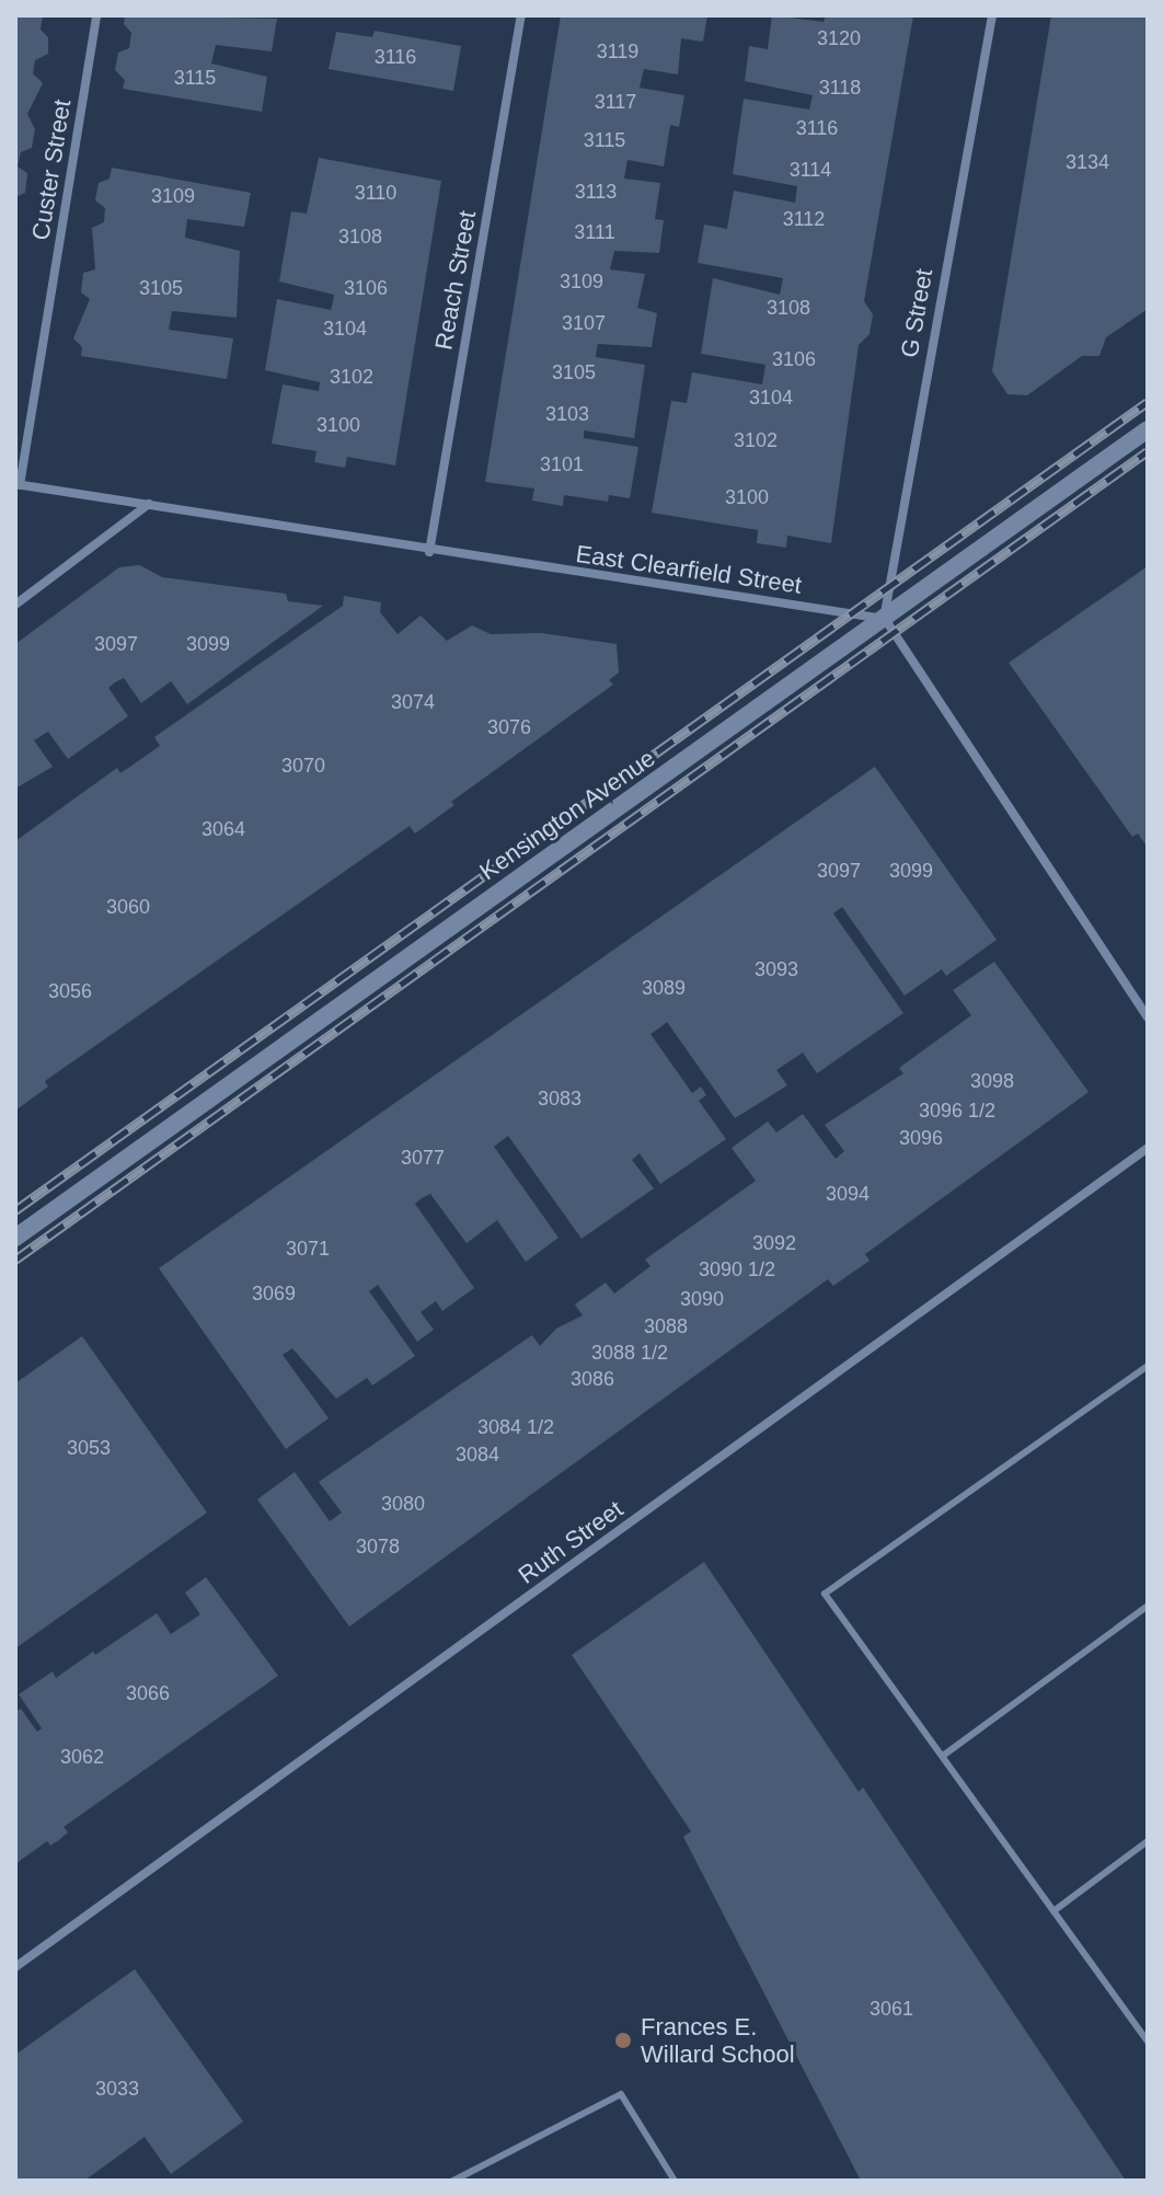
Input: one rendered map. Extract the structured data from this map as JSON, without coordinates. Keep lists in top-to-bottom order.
{
  "streets": {
    "street": [
      "Custer Street",
      "Reach Street",
      "G Street",
      "East Clearfield Street",
      "Kensington Avenue",
      "Ruth Street"
    ]
  },
  "crossings": [
    ["Custer Street", "East Clearfield Street"],
    ["Reach Street", "East Clearfield Street"],
    ["G Street", "East Clearfield Street"],
    ["G Street", "Kensington Avenue"],
    ["East Clearfield Street", "Kensington Avenue"]
  ],
  "places": ["Frances E. Willard School"],
  "house_numbers": [
    "3120",
    "3119",
    "3116",
    "3115",
    "3118",
    "3117",
    "3116",
    "3115",
    "3134",
    "3114",
    "3113",
    "3110",
    "3109",
    "3112",
    "3111",
    "3108",
    "3109",
    "3105",
    "3106",
    "3108",
    "3107",
    "3104",
    "3106",
    "3105",
    "3102",
    "3104",
    "3103",
    "3100",
    "3102",
    "3101",
    "3100",
    "3097",
    "3099",
    "3074",
    "3076",
    "3070",
    "3064",
    "3097",
    "3099",
    "3060",
    "3093",
    "3089",
    "3056",
    "3098",
    "3083",
    "3096 1/2",
    "3096",
    "3077",
    "3094",
    "3092",
    "3071",
    "3090 1/2",
    "3069",
    "3090",
    "3088",
    "3088 1/2",
    "3086",
    "3084 1/2",
    "3053",
    "3084",
    "3080",
    "3078",
    "3066",
    "3062",
    "3061",
    "3033"
  ]
}
